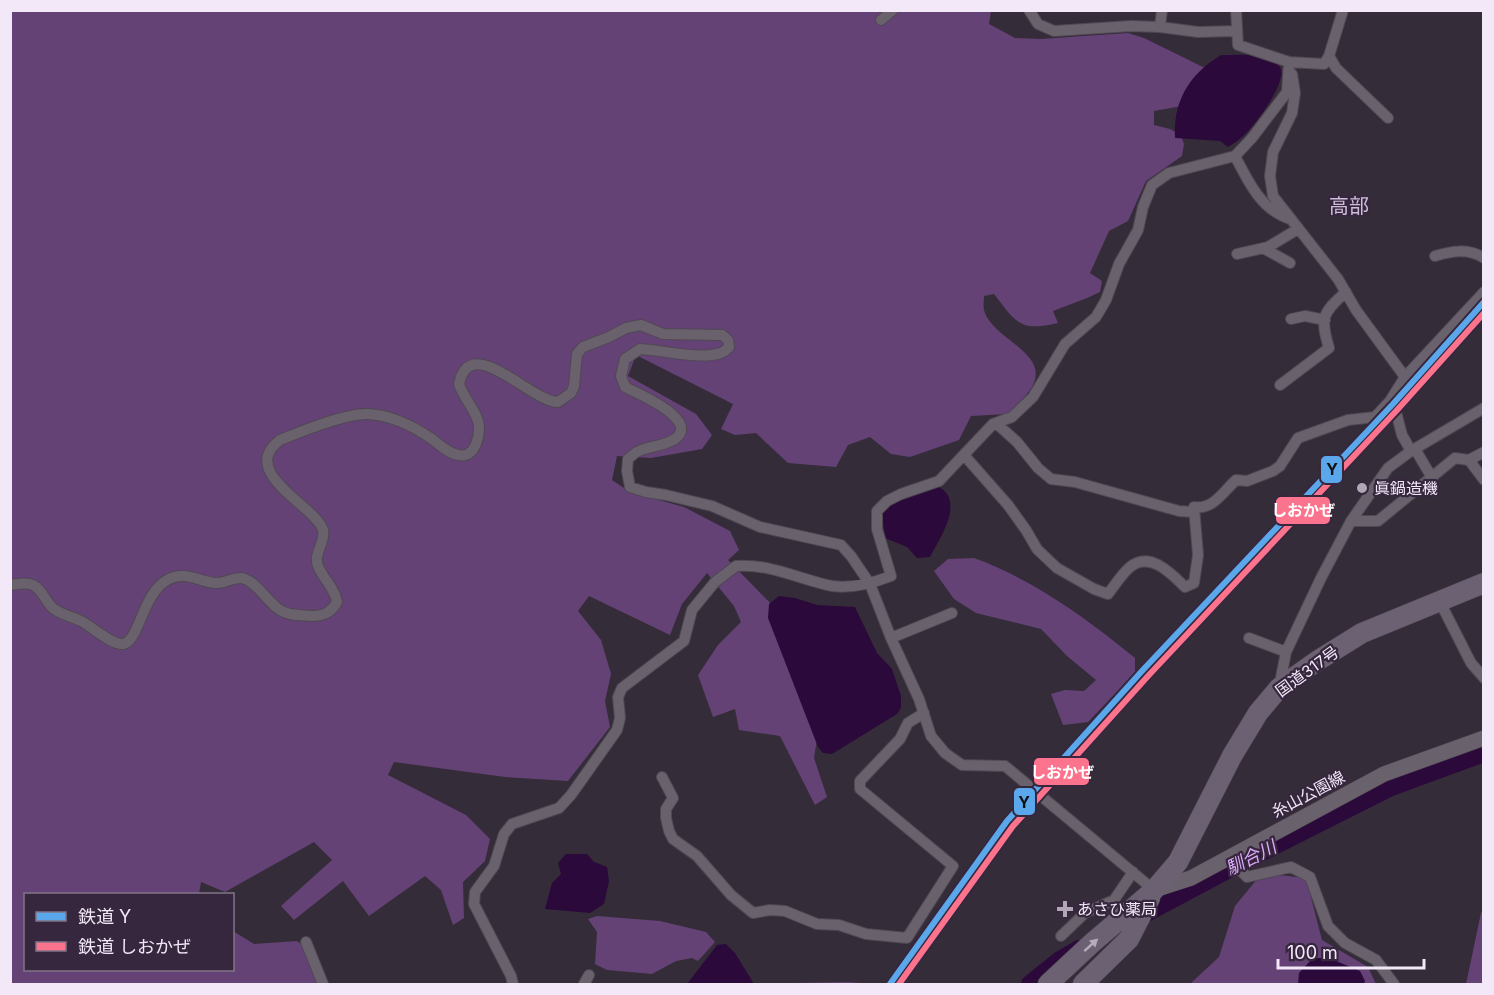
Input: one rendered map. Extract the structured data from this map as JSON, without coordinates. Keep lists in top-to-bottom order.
{
  "streets": {
    "highway": ["国道317号"],
    "main road": ["糸山公園線"]
  },
  "crossings": [
    ["国道317号", "糸山公園線"]
  ],
  "districts": ["高部"],
  "water": ["馴合川"],
  "places": {
    "other": ["眞鍋造機"],
    "health": ["あさひ薬局"]
  },
  "lines": ["rail line Y", "rail line しおかぜ"],
  "legend": ["鉄道 Y", "鉄道 しおかぜ"],
  "scale_bar": "100 m"
}
